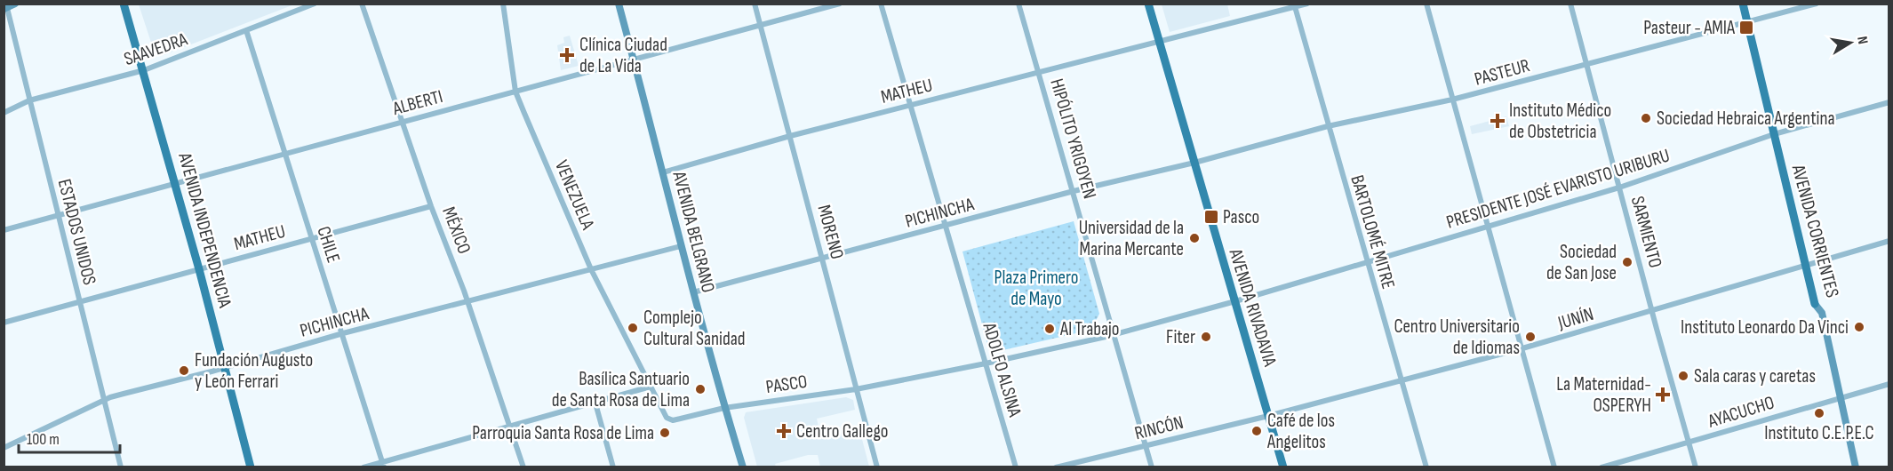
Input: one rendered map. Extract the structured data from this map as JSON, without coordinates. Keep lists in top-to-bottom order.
{
  "streets": {
    "main road": [
      "AVENIDA INDEPENDENCIA",
      "AVENIDA CORRIENTES",
      "AVENIDA BELGRANO",
      "AVENIDA RIVADAVIA"
    ],
    "street": [
      "SAAVEDRA",
      "PASTEUR",
      "MATHEU",
      "ALBERTI",
      "HIPÓLITO YRIGOYEN",
      "PRESIDENTE JOSÉ EVARISTO URIBURU",
      "VENEZUELA",
      "PICHINCHA",
      "MÉXICO",
      "ESTADOS UNIDOS",
      "MORENO",
      "BARTOLOMÉ MITRE",
      "SARMIENTO",
      "CHILE",
      "JUNÍN",
      "ADOLFO ALSINA",
      "PASCO",
      "AYACUCHO",
      "RINCÓN"
    ]
  },
  "crossings": [
    ["SAAVEDRA", "AVENIDA INDEPENDENCIA"],
    ["SAAVEDRA", "ESTADOS UNIDOS"],
    ["SAAVEDRA", "CHILE"],
    ["PASTEUR", "PICHINCHA"],
    ["PASTEUR", "AVENIDA CORRIENTES"],
    ["PASTEUR", "BARTOLOMÉ MITRE"],
    ["PASTEUR", "SARMIENTO"],
    ["PASTEUR", "AVENIDA RIVADAVIA"],
    ["MATHEU", "HIPÓLITO YRIGOYEN"],
    ["MATHEU", "AVENIDA INDEPENDENCIA"],
    ["MATHEU", "MÉXICO"],
    ["MATHEU", "ESTADOS UNIDOS"],
    ["MATHEU", "AVENIDA BELGRANO"],
    ["MATHEU", "MORENO"],
    ["MATHEU", "BARTOLOMÉ MITRE"],
    ["MATHEU", "CHILE"],
    ["MATHEU", "AVENIDA RIVADAVIA"],
    ["MATHEU", "ADOLFO ALSINA"],
    ["ALBERTI", "VENEZUELA"],
    ["ALBERTI", "AVENIDA INDEPENDENCIA"],
    ["ALBERTI", "MÉXICO"],
    ["ALBERTI", "ESTADOS UNIDOS"],
    ["ALBERTI", "AVENIDA BELGRANO"],
    ["ALBERTI", "MORENO"],
    ["ALBERTI", "CHILE"],
    ["HIPÓLITO YRIGOYEN", "PICHINCHA"],
    ["HIPÓLITO YRIGOYEN", "PASCO"],
    ["HIPÓLITO YRIGOYEN", "RINCÓN"],
    ["PRESIDENTE JOSÉ EVARISTO URIBURU", "AVENIDA CORRIENTES"],
    ["PRESIDENTE JOSÉ EVARISTO URIBURU", "BARTOLOMÉ MITRE"],
    ["PRESIDENTE JOSÉ EVARISTO URIBURU", "SARMIENTO"],
    ["PRESIDENTE JOSÉ EVARISTO URIBURU", "AVENIDA RIVADAVIA"],
    ["PRESIDENTE JOSÉ EVARISTO URIBURU", "PASCO"],
    ["VENEZUELA", "PICHINCHA"],
    ["VENEZUELA", "PASCO"],
    ["PICHINCHA", "AVENIDA INDEPENDENCIA"],
    ["PICHINCHA", "MÉXICO"],
    ["PICHINCHA", "ESTADOS UNIDOS"],
    ["PICHINCHA", "AVENIDA BELGRANO"],
    ["PICHINCHA", "MORENO"],
    ["PICHINCHA", "CHILE"],
    ["PICHINCHA", "AVENIDA RIVADAVIA"],
    ["PICHINCHA", "ADOLFO ALSINA"],
    ["AVENIDA CORRIENTES", "JUNÍN"],
    ["AVENIDA CORRIENTES", "AYACUCHO"],
    ["AVENIDA BELGRANO", "PASCO"],
    ["MORENO", "PASCO"],
    ["BARTOLOMÉ MITRE", "JUNÍN"],
    ["SARMIENTO", "JUNÍN"],
    ["SARMIENTO", "AYACUCHO"],
    ["AVENIDA RIVADAVIA", "JUNÍN"],
    ["AVENIDA RIVADAVIA", "PASCO"],
    ["AVENIDA RIVADAVIA", "RINCÓN"],
    ["JUNÍN", "RINCÓN"],
    ["ADOLFO ALSINA", "PASCO"]
  ],
  "parks": ["Plaza Primero de Mayo"],
  "places": {
    "transit": ["Pasteur - AMIA", "Pasco"],
    "health": [
      "Clínica Ciudad de La Vida",
      "Instituto Médico de Obstetricia",
      "La Maternidad- OSPERYH",
      "Centro Gallego"
    ],
    "other": [
      "Sociedad Hebraica Argentina",
      "Universidad de la Marina Mercante",
      "Sociedad de San Jose",
      "Instituto Leonardo Da Vinci",
      "Complejo Cultural Sanidad",
      "Al Trabajo",
      "Fiter",
      "Centro Universitario de Idiomas",
      "Fundación Augusto y León Ferrari",
      "Sala caras y caretas",
      "Basílica Santuario de Santa Rosa de Lima",
      "Instituto C.E.P.E.C",
      "Café de los Angelitos",
      "Parroquia Santa Rosa de Lima"
    ]
  },
  "scale_bar": "100 m",
  "north": "right"
}
